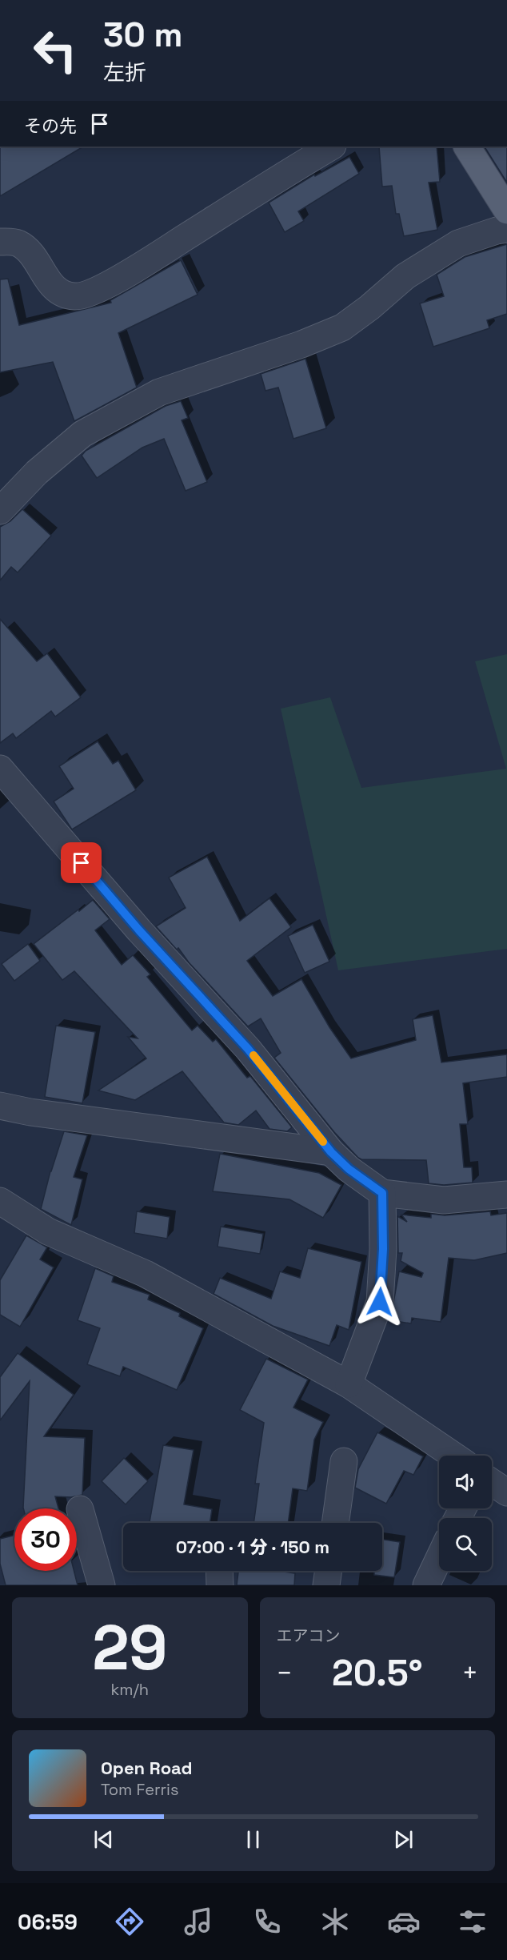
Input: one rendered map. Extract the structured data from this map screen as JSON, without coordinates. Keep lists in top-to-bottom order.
{
  "page": {
    "turn": ["30 m", "左折"],
    "then": "その先",
    "limit": "30",
    "trip": "07:00 · 1 分 · 150 m",
    "tile": [
      ["29", "km/h"],
      "エアコン"
    ],
    "heat": ["−", "20.5°", "+"],
    "song": ["Open Road", "Tom Ferris"],
    "tabs": "06:59"
  }
}
